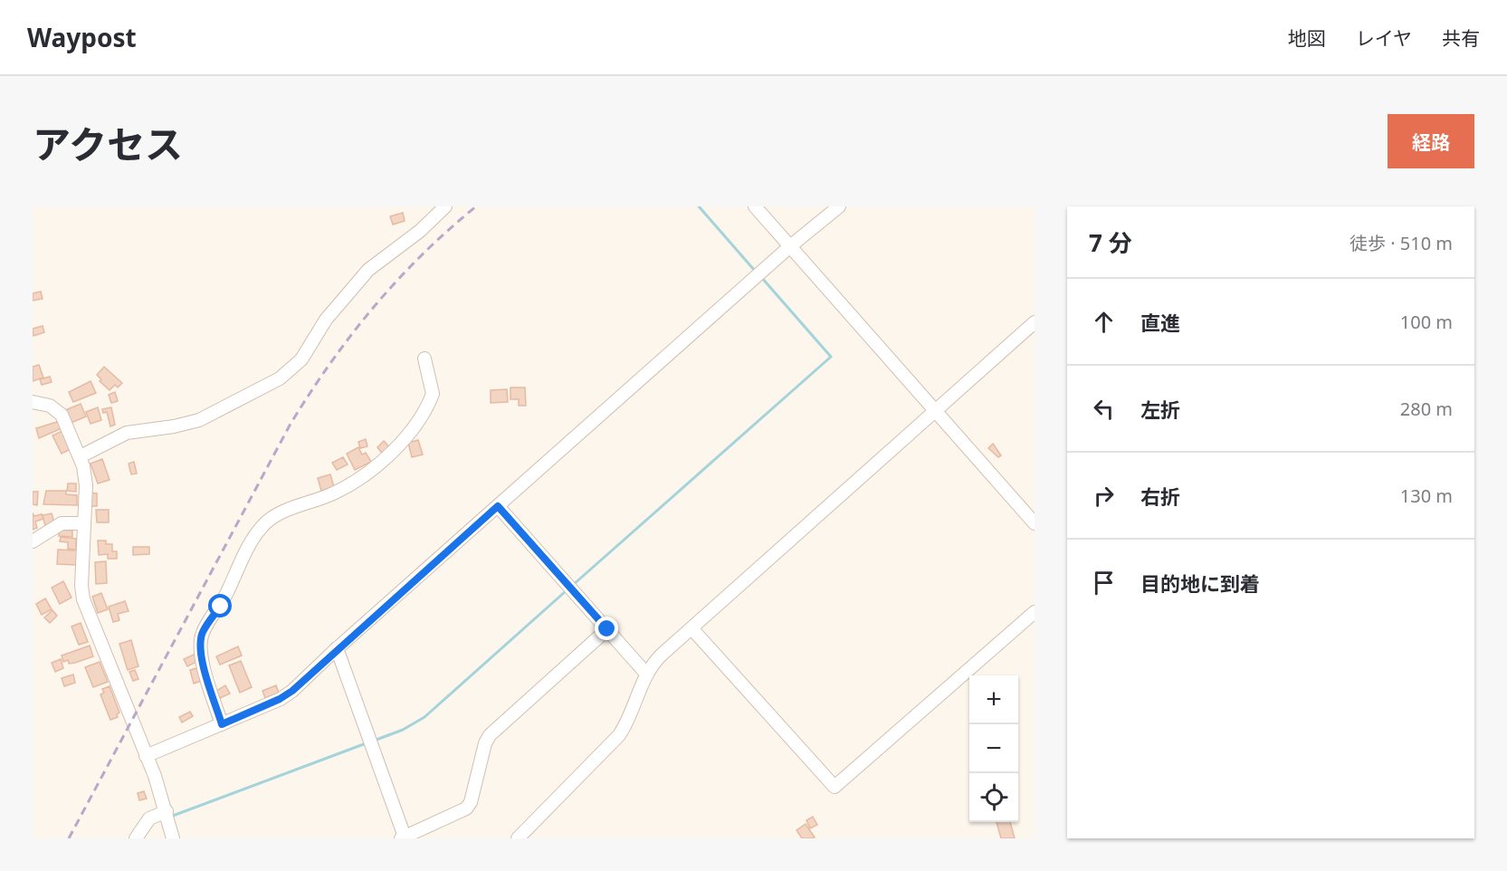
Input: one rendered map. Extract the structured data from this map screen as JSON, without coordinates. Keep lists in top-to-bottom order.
{
  "page": {
    "header": "Waypost",
    "nav": ["地図", "レイヤ", "共有"],
    "title": "アクセス",
    "buttons": "経路",
    "heading": ["7 分", "徒歩 · 510 m"],
    "list": [
      ["直進", "100 m"],
      ["左折", "280 m"],
      ["右折", "130 m"],
      "目的地に到着"
    ],
    "map_buttons": ["+", "−"]
  }
}
